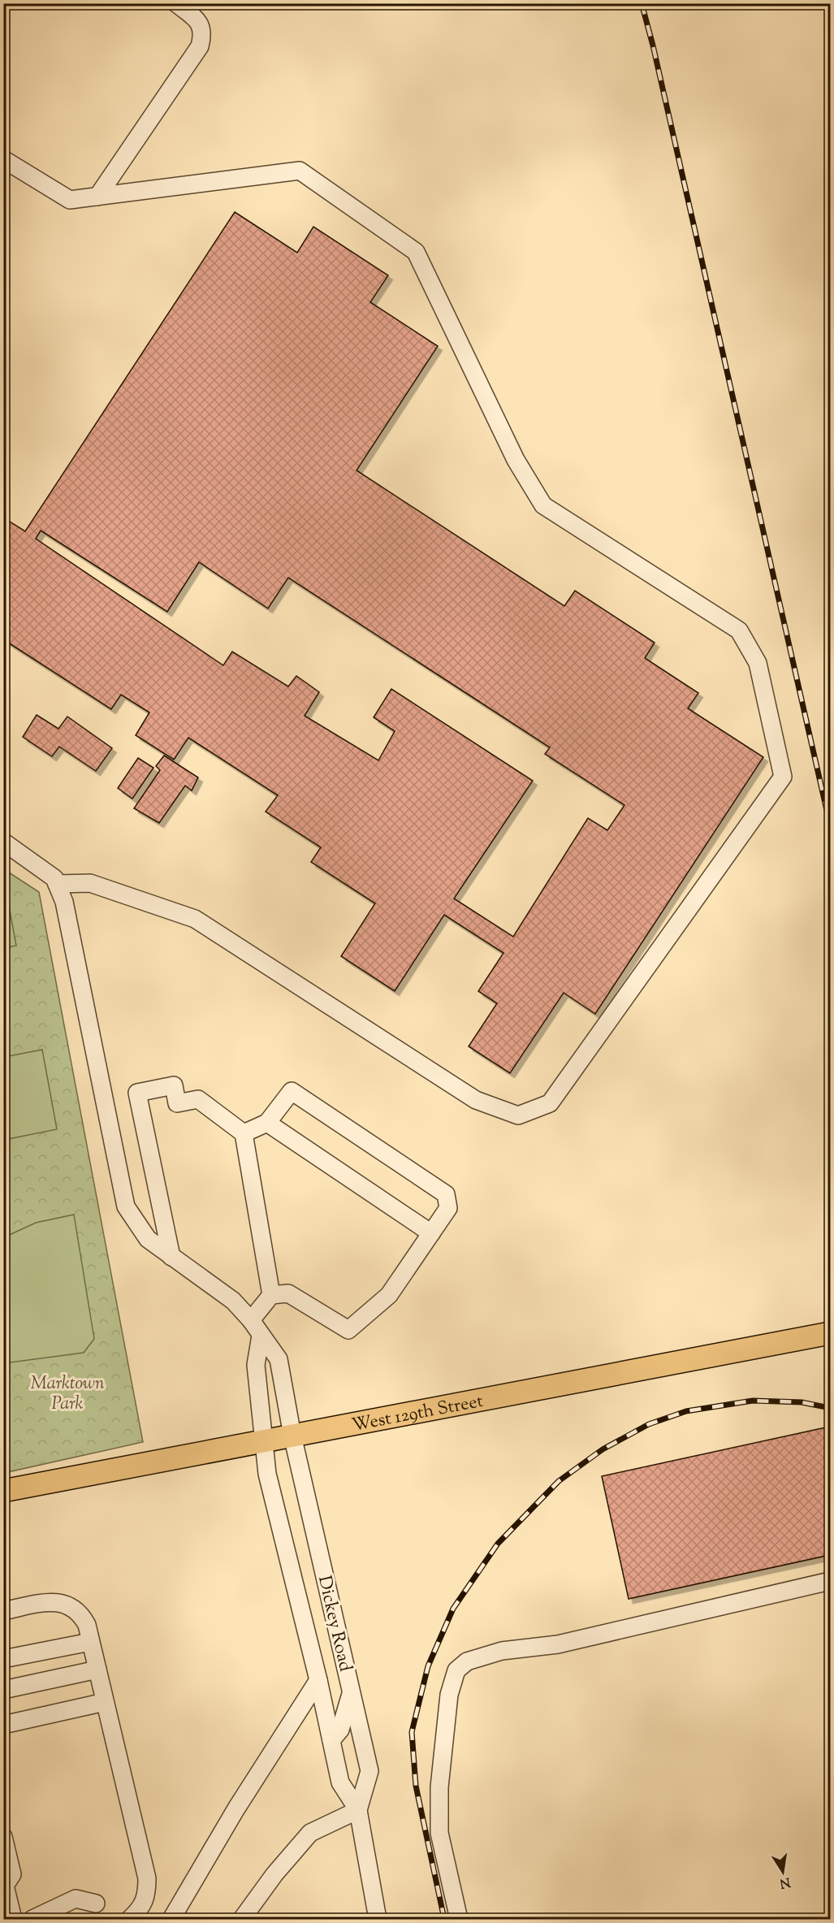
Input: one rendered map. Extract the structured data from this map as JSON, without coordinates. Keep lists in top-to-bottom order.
{
  "streets": {
    "main road": ["West 129th Street"],
    "street": ["Dickey Road"]
  },
  "crossings": [
    ["West 129th Street", "Dickey Road"]
  ],
  "parks": ["Marktown Park"],
  "north": "bottom"
}
